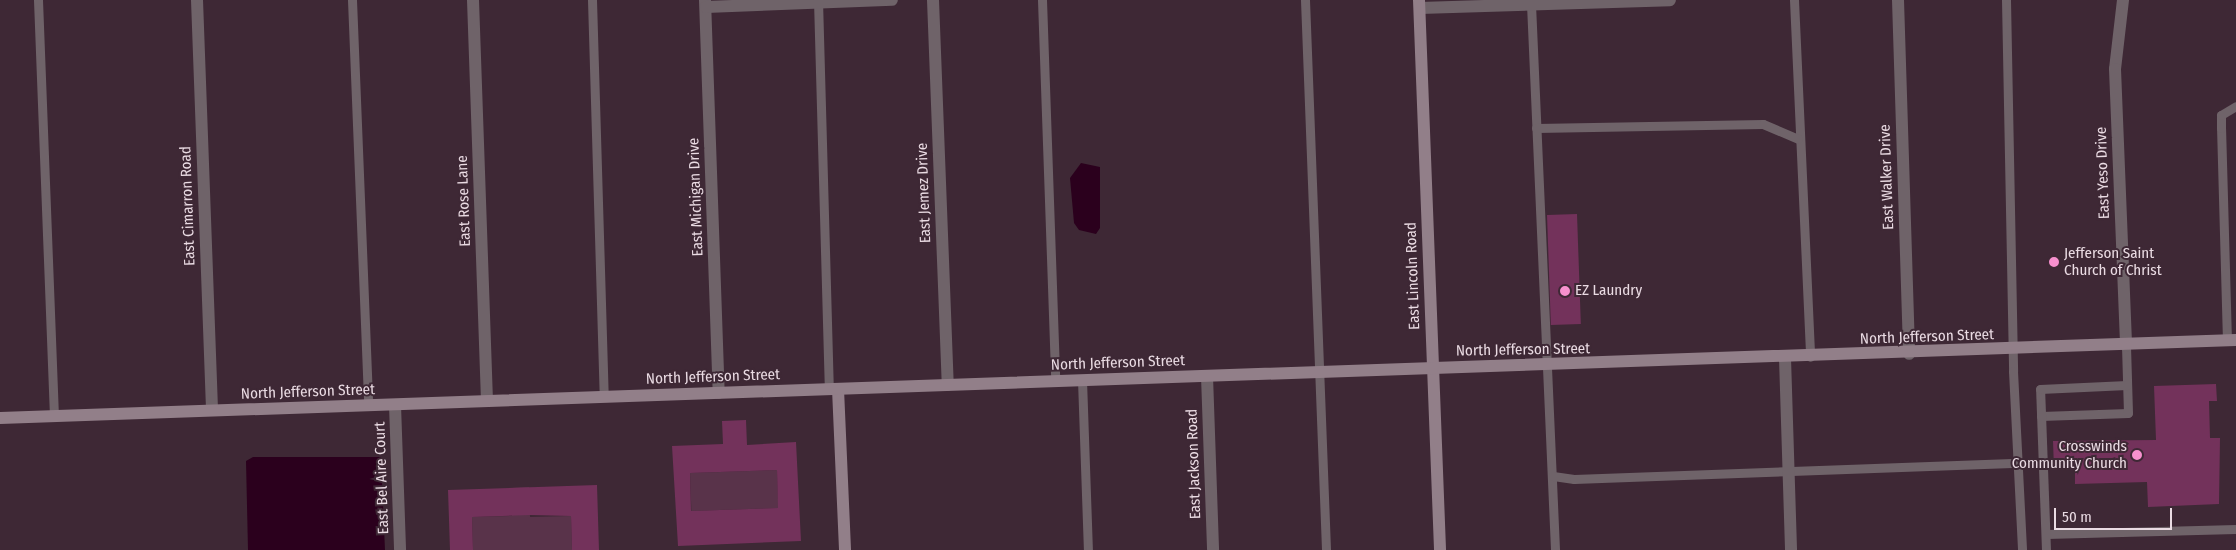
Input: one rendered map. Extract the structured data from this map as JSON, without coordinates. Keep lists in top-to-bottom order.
{
  "streets": {
    "street": [
      "East Yeso Drive",
      "East Walker Drive",
      "East Jemez Drive",
      "East Michigan Drive",
      "East Rose Lane",
      "East Cimarron Road",
      "East Lincoln Road",
      "North Jefferson Street",
      "East Jackson Road",
      "East Bel Aire Court"
    ]
  },
  "crossings": [
    ["East Yeso Drive", "North Jefferson Street"],
    ["East Walker Drive", "North Jefferson Street"],
    ["East Jemez Drive", "North Jefferson Street"],
    ["East Michigan Drive", "North Jefferson Street"],
    ["East Rose Lane", "North Jefferson Street"],
    ["East Cimarron Road", "North Jefferson Street"],
    ["East Lincoln Road", "North Jefferson Street"],
    ["North Jefferson Street", "East Jackson Road"],
    ["North Jefferson Street", "East Bel Aire Court"]
  ],
  "places": ["Jefferson Saint Church of Christ", "EZ Laundry", "Crosswinds Community Church"],
  "scale_bar": "50 m"
}
